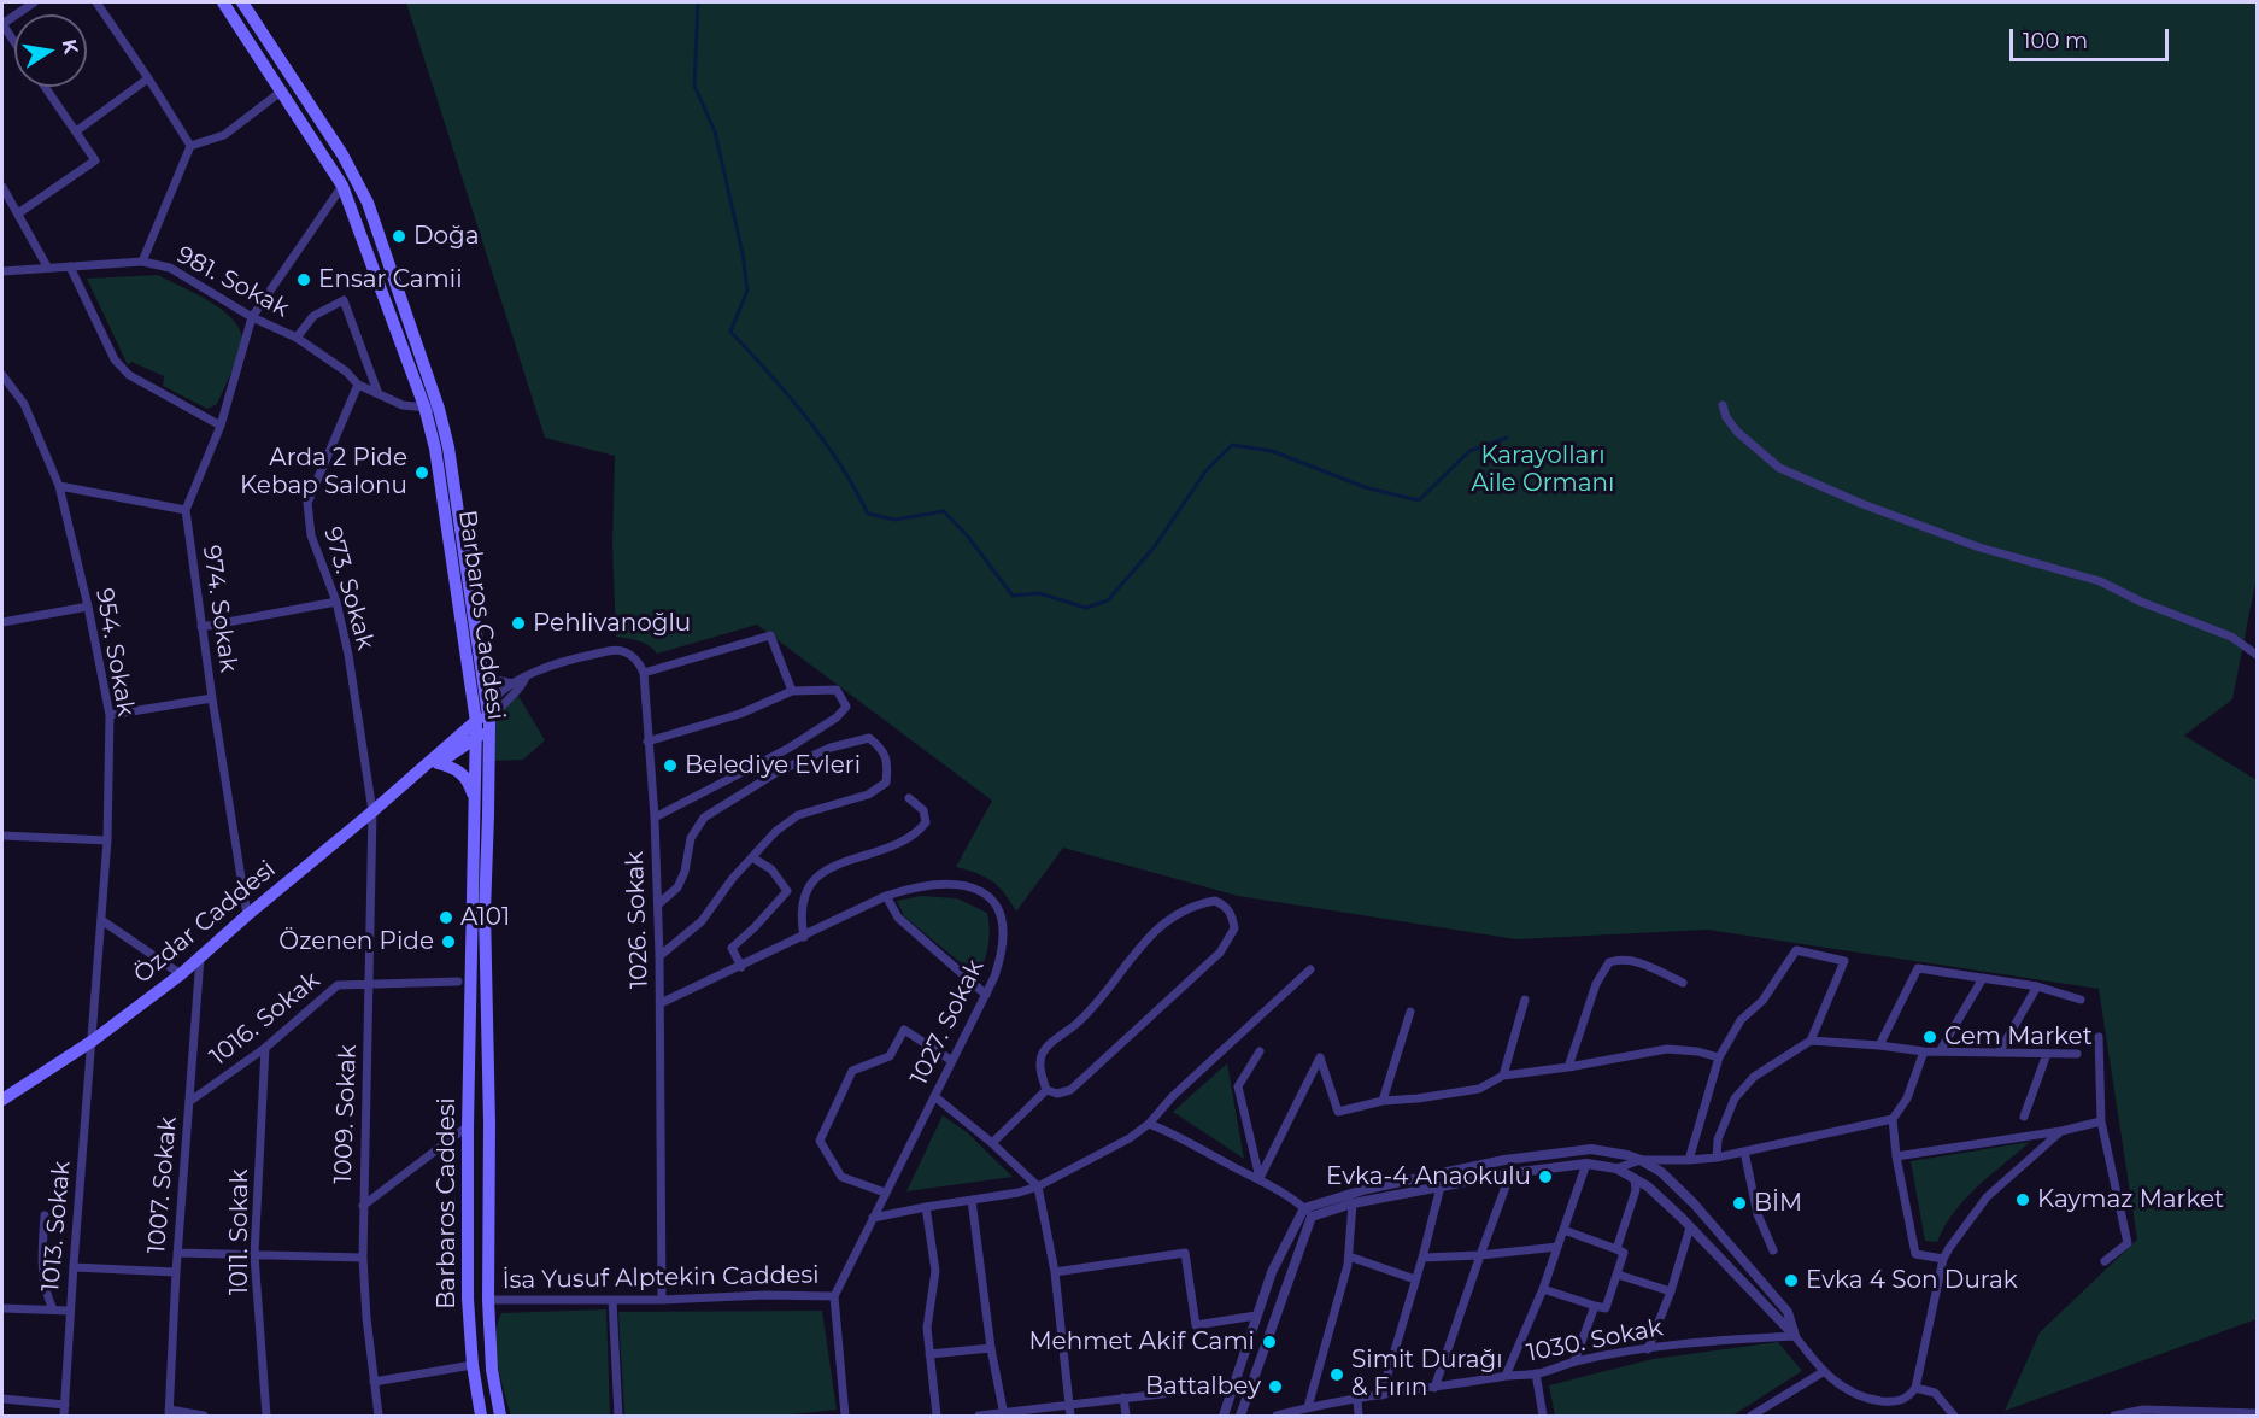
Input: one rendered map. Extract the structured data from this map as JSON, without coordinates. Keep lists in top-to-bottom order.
{
  "streets": {
    "main road": ["Barbaros Caddesi", "Özdar Caddesi"],
    "street": [
      "981. Sokak",
      "973. Sokak",
      "974. Sokak",
      "954. Sokak",
      "1026. Sokak",
      "1016. Sokak",
      "1027. Sokak",
      "1009. Sokak",
      "1007. Sokak",
      "1013. Sokak",
      "1011. Sokak",
      "İsa Yusuf Alptekin Caddesi",
      "1030. Sokak"
    ]
  },
  "crossings": [
    ["981. Sokak", "973. Sokak"],
    ["981. Sokak", "Barbaros Caddesi"],
    ["973. Sokak", "Özdar Caddesi"],
    ["973. Sokak", "1009. Sokak"],
    ["974. Sokak", "Özdar Caddesi"],
    ["Barbaros Caddesi", "Özdar Caddesi"],
    ["Barbaros Caddesi", "İsa Yusuf Alptekin Caddesi"],
    ["954. Sokak", "Özdar Caddesi"],
    ["954. Sokak", "1013. Sokak"],
    ["1026. Sokak", "1027. Sokak"],
    ["1026. Sokak", "İsa Yusuf Alptekin Caddesi"],
    ["Özdar Caddesi", "1009. Sokak"],
    ["Özdar Caddesi", "1007. Sokak"],
    ["Özdar Caddesi", "1013. Sokak"],
    ["1016. Sokak", "1009. Sokak"],
    ["1016. Sokak", "1007. Sokak"],
    ["1016. Sokak", "1011. Sokak"],
    ["1027. Sokak", "İsa Yusuf Alptekin Caddesi"]
  ],
  "parks": ["Karayolları Aile Ormanı"],
  "places": [
    "Doğa",
    "Ensar Camii",
    "Arda 2 Pide Kebap Salonu",
    "Pehlivanoğlu",
    "Belediye Evleri",
    "A101",
    "Özenen Pide",
    "Cem Market",
    "Evka-4 Anaokulu",
    "Kaymaz Market",
    "BİM",
    "Evka 4 Son Durak",
    "Mehmet Akif Cami",
    "Simit Durağı & Fırın",
    "Battalbey"
  ],
  "scale_bar": "100 m",
  "north": "right"
}
